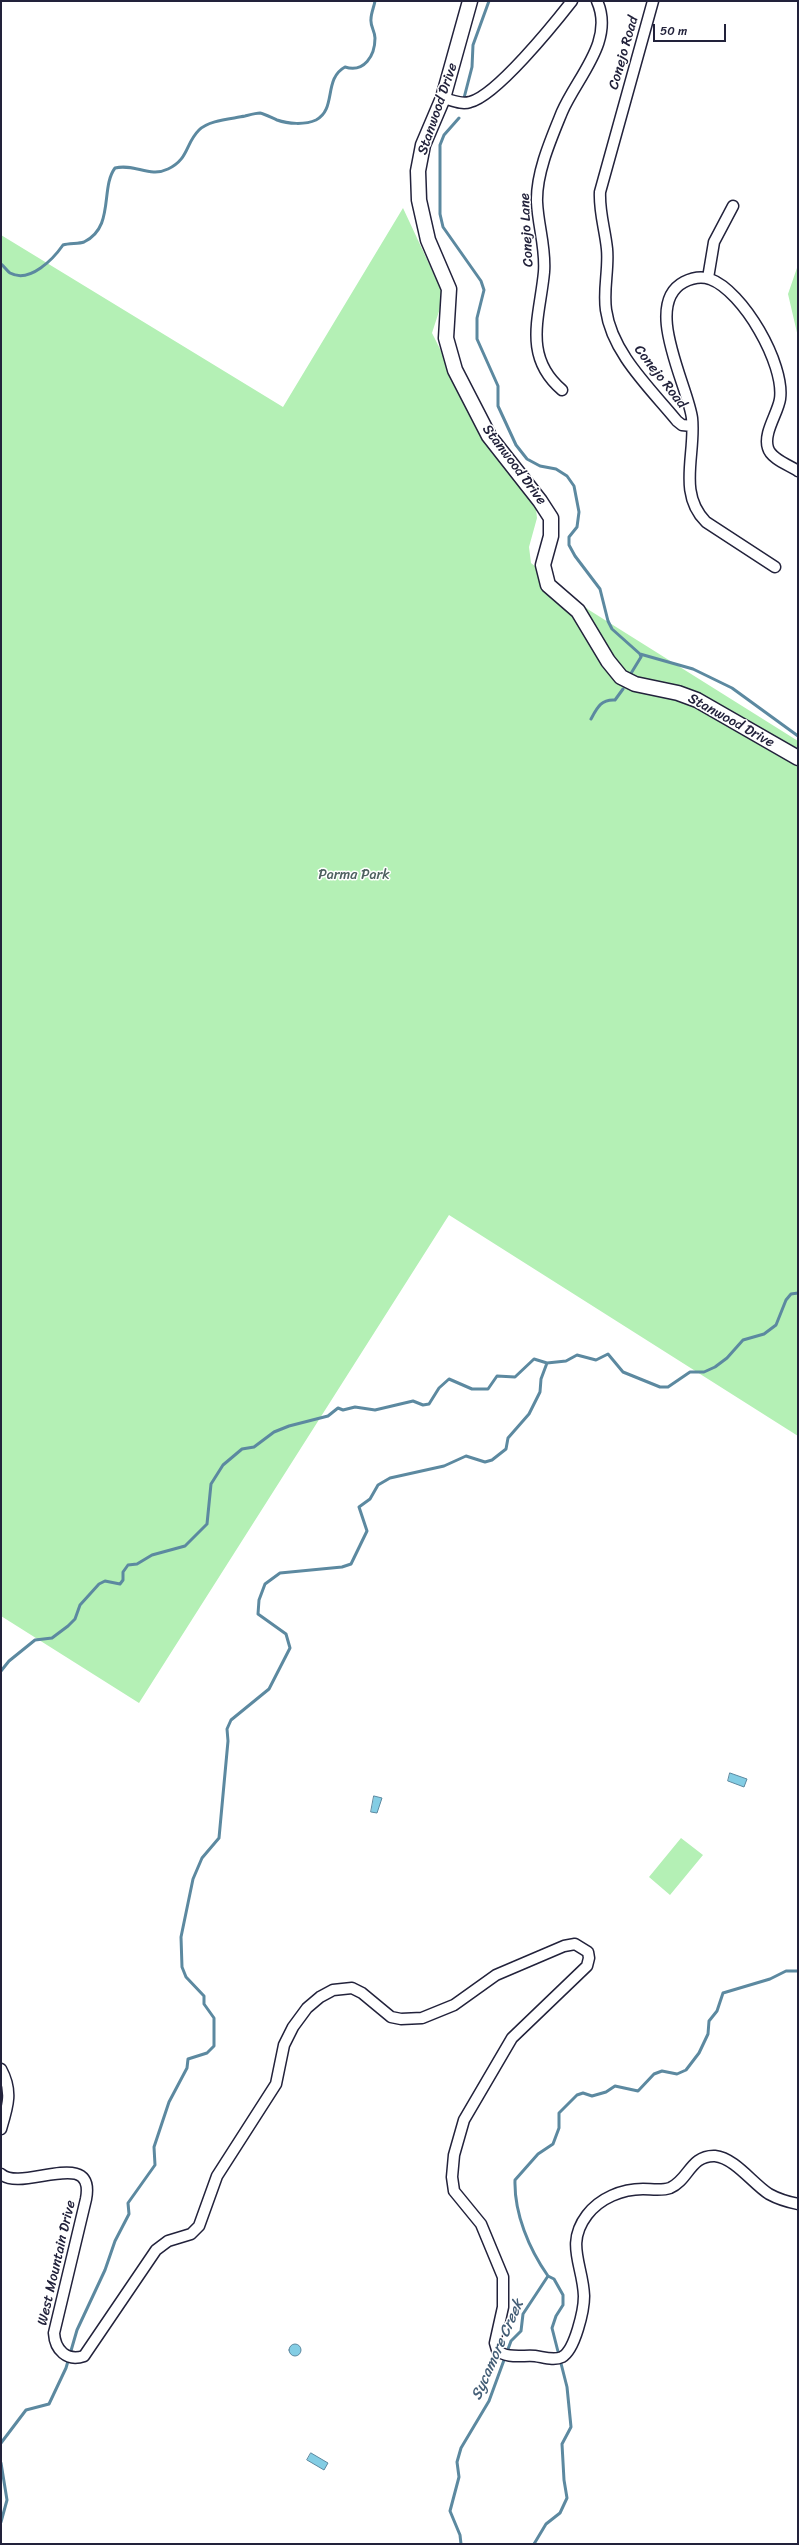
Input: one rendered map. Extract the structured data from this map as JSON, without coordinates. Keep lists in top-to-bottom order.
{
  "streets": {
    "main road": ["Stanwood Drive"],
    "street": ["Conejo Road", "Conejo Lane", "West Mountain Drive"]
  },
  "water": ["Sycamore Creek"],
  "parks": ["Parma Park"],
  "scale_bar": "50 m"
}
